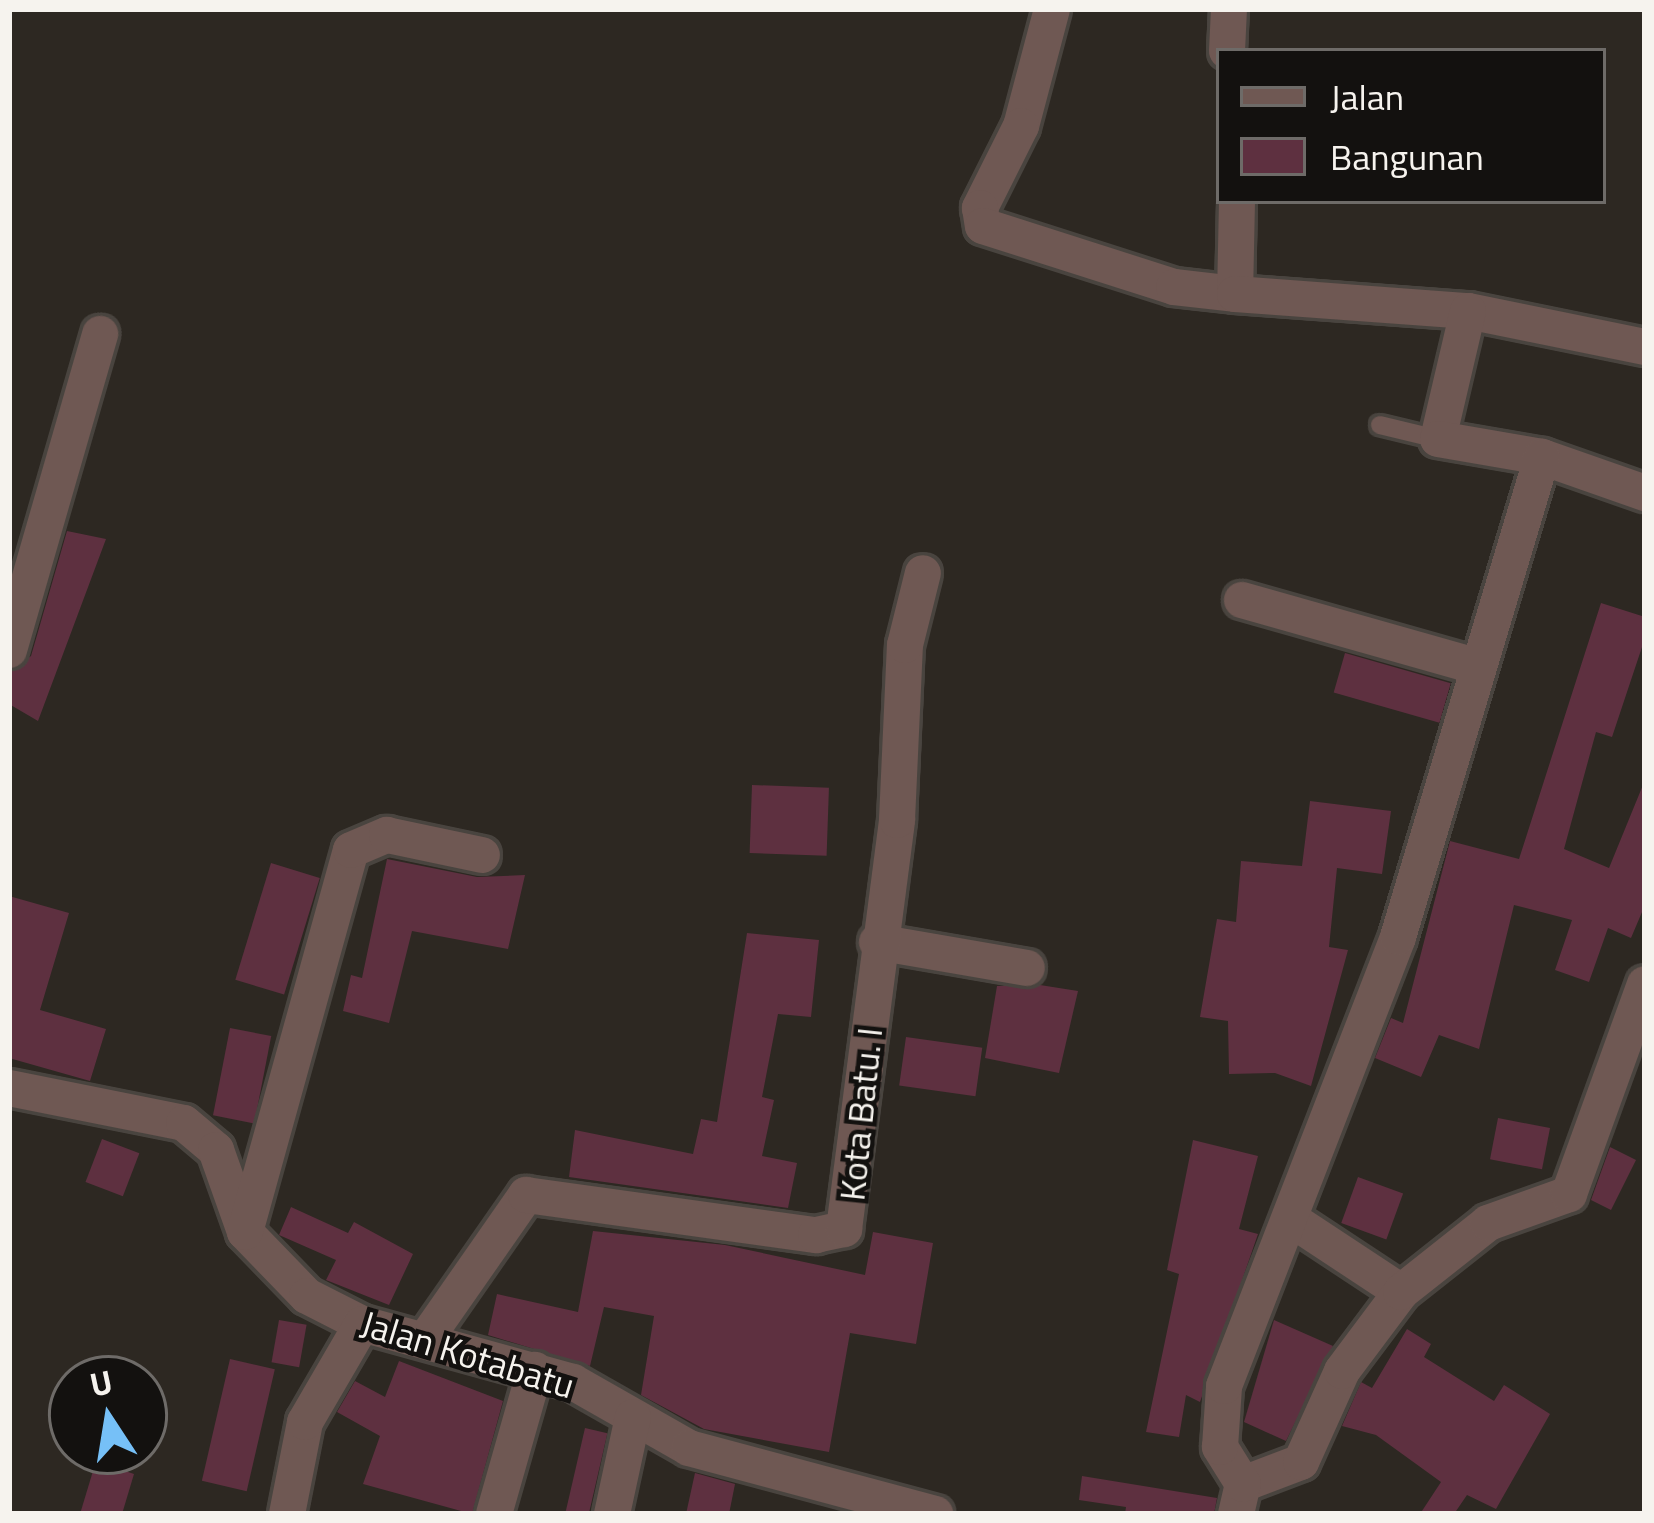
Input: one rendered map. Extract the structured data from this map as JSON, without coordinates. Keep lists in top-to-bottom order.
{
  "streets": {
    "street": ["Kota Batu. I", "Jalan Kotabatu"]
  },
  "crossings": [
    ["Kota Batu. I", "Jalan Kotabatu"]
  ],
  "legend": ["Jalan", "Bangunan"],
  "north": "top"
}
